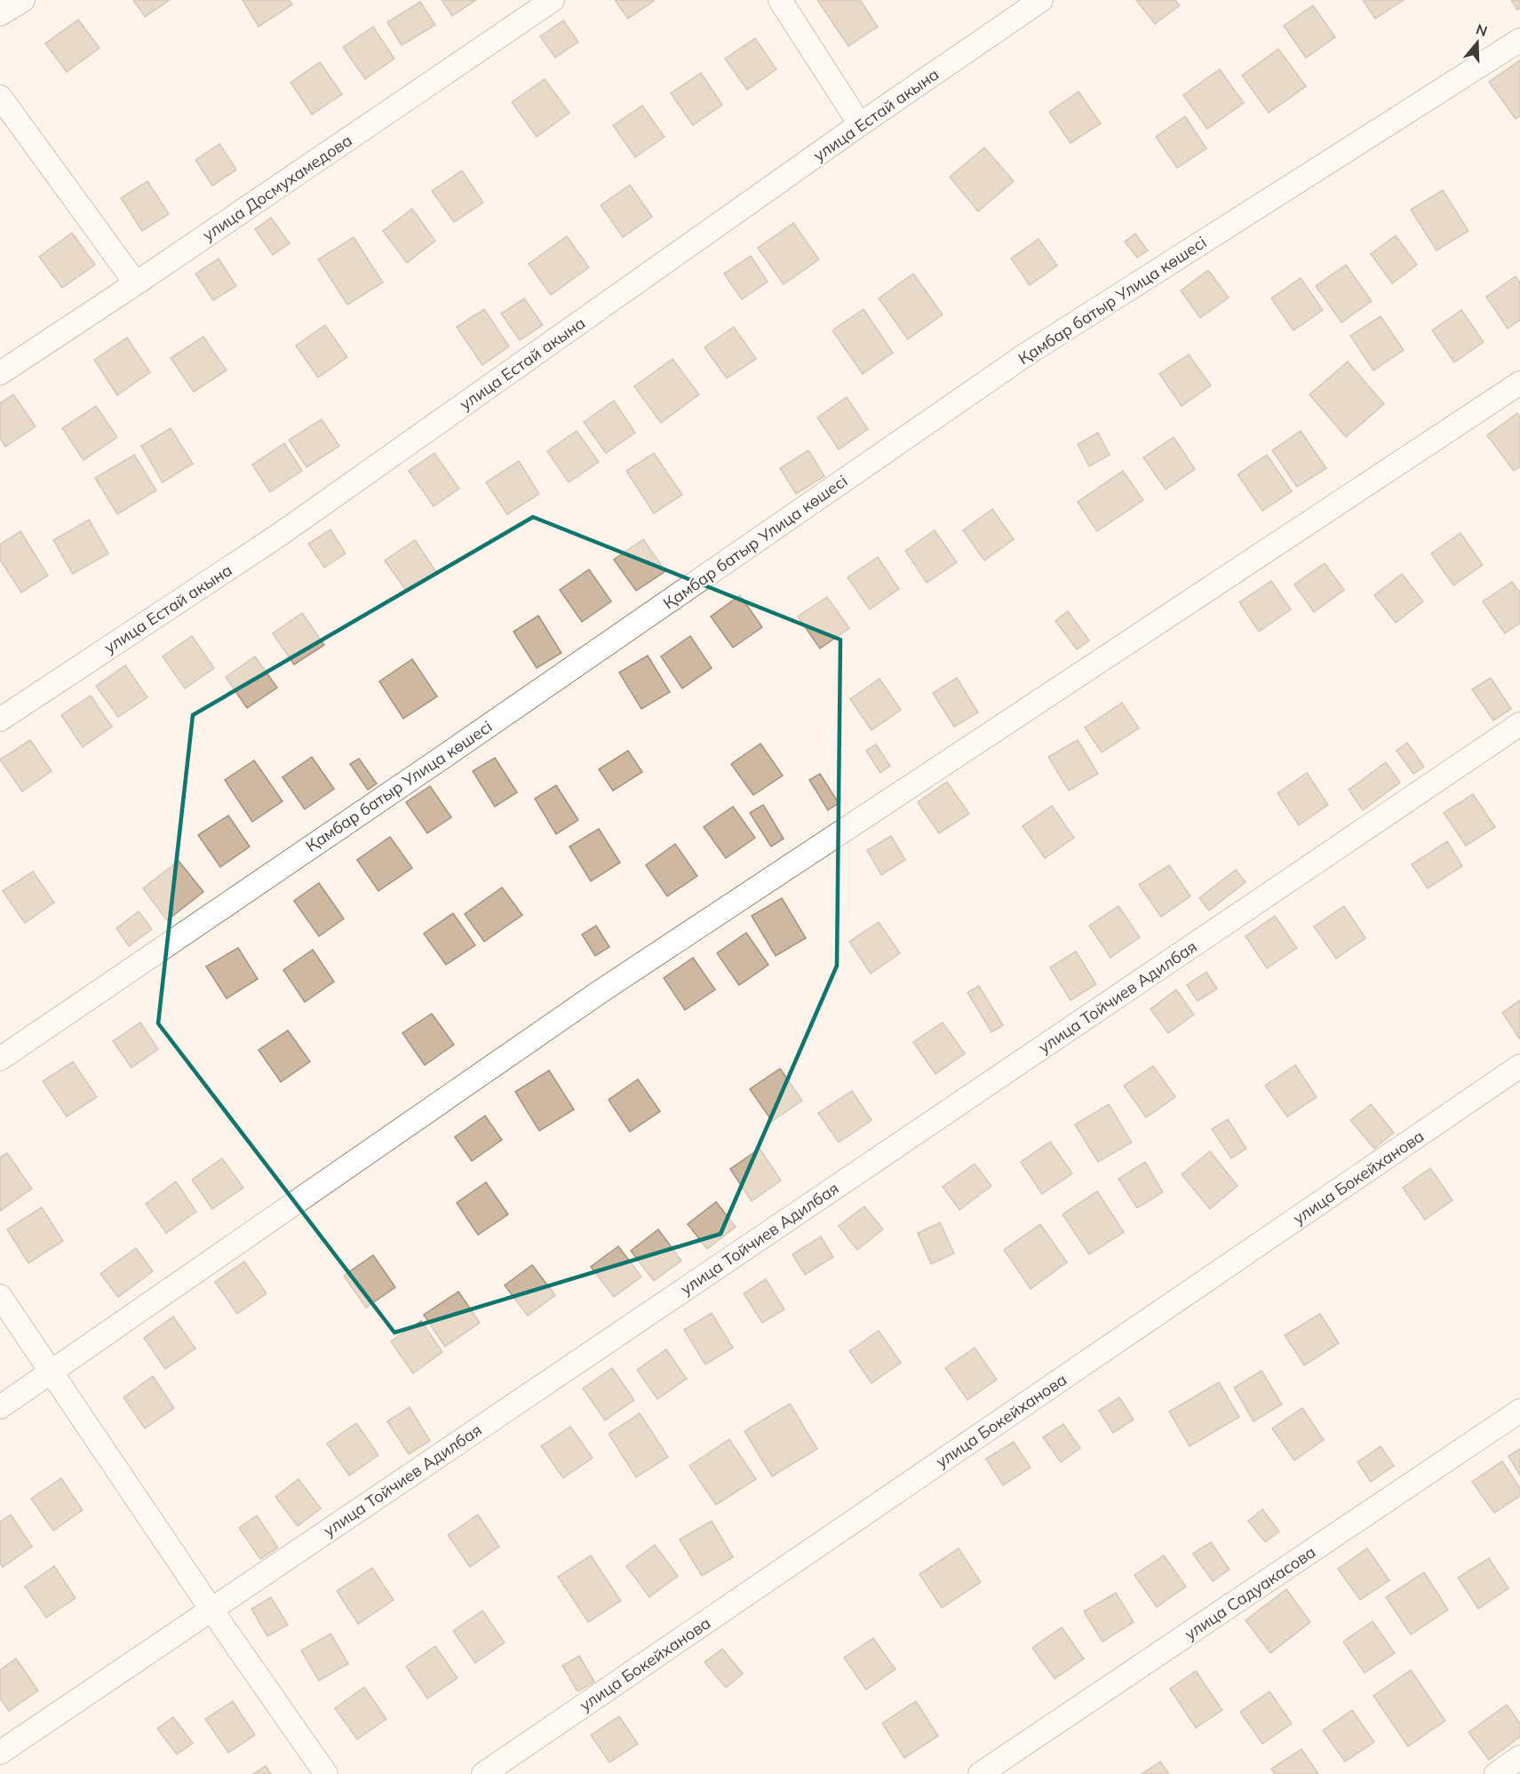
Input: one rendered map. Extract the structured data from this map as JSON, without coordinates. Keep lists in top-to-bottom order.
{
  "streets": {
    "street": [
      "улица Естай акына",
      "улица Досмухамедова",
      "Қамбар батыр Улица көшесі",
      "улица Тойчиев Адилбая",
      "улица Бокейханова",
      "улица Садуакасова"
    ]
  },
  "north": "top"
}
